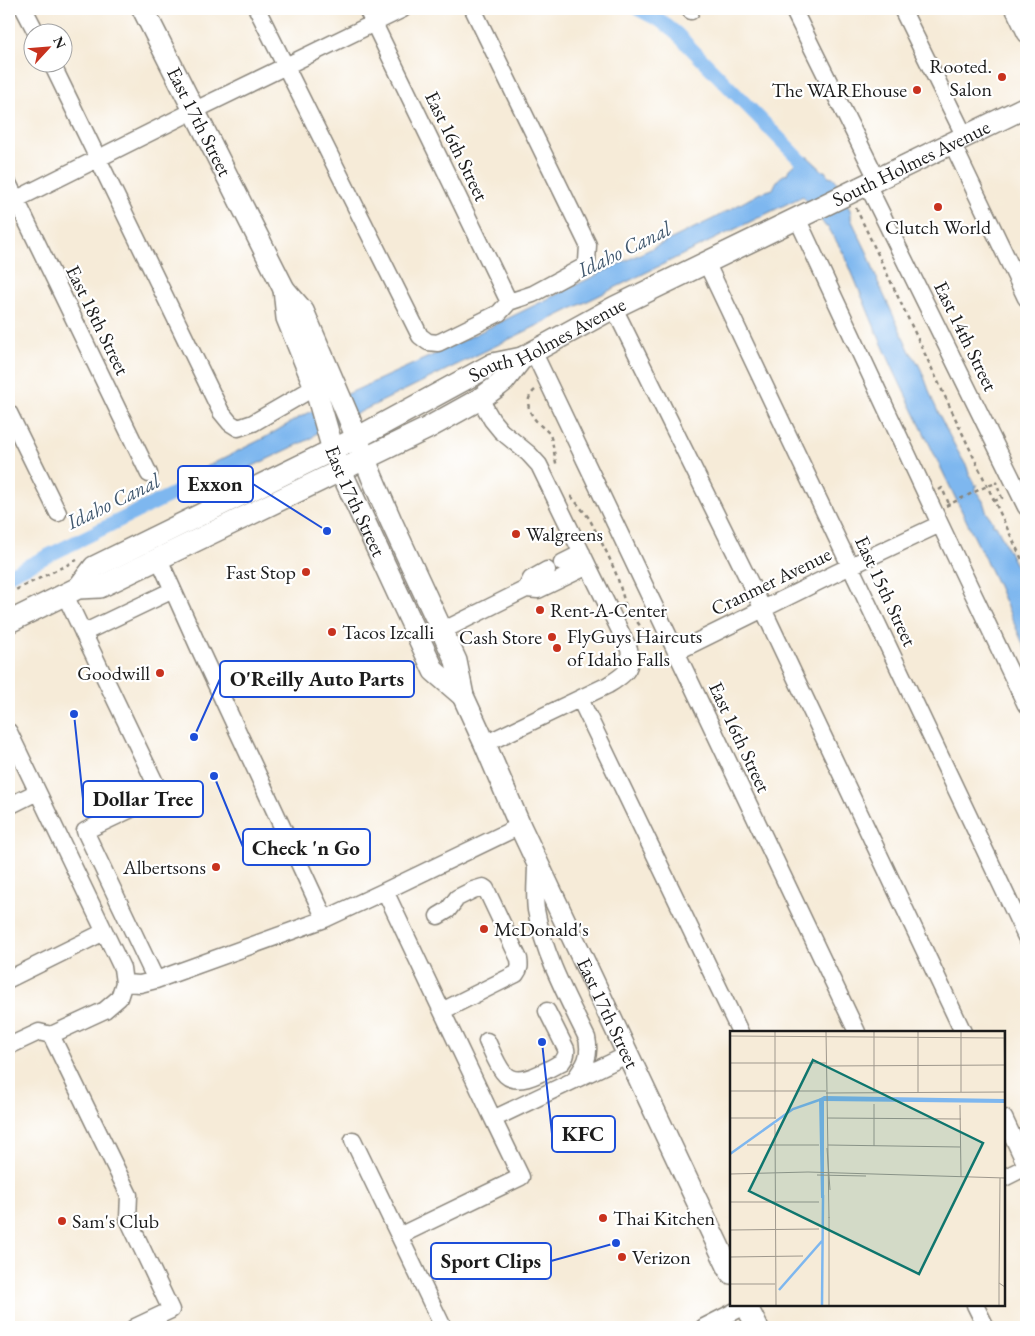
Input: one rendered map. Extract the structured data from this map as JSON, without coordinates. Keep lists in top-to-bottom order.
{
  "streets": {
    "main road": ["East 17th Street", "South Holmes Avenue"],
    "street": [
      "East 16th Street",
      "East 18th Street",
      "East 14th Street",
      "Cranmer Avenue",
      "East 15th Street"
    ]
  },
  "crossings": [
    ["East 17th Street", "South Holmes Avenue"],
    ["East 16th Street", "South Holmes Avenue"],
    ["East 16th Street", "Cranmer Avenue"],
    ["South Holmes Avenue", "East 14th Street"],
    ["South Holmes Avenue", "East 15th Street"],
    ["Cranmer Avenue", "East 15th Street"]
  ],
  "water": ["Idaho Canal"],
  "places": [
    "Rooted. Salon",
    "The WAREhouse",
    "Clutch World",
    "Exxon",
    "Walgreens",
    "Fast Stop",
    "Rent-A-Center",
    "Tacos Izcalli",
    "Cash Store",
    "FlyGuys Haircuts of Idaho Falls",
    "Goodwill",
    "Dollar Tree",
    "O'Reilly Auto Parts",
    "Check 'n Go",
    "Albertsons",
    "McDonald's",
    "KFC",
    "Thai Kitchen",
    "Sam's Club",
    "Sport Clips",
    "Verizon"
  ],
  "north": "top right"
}
